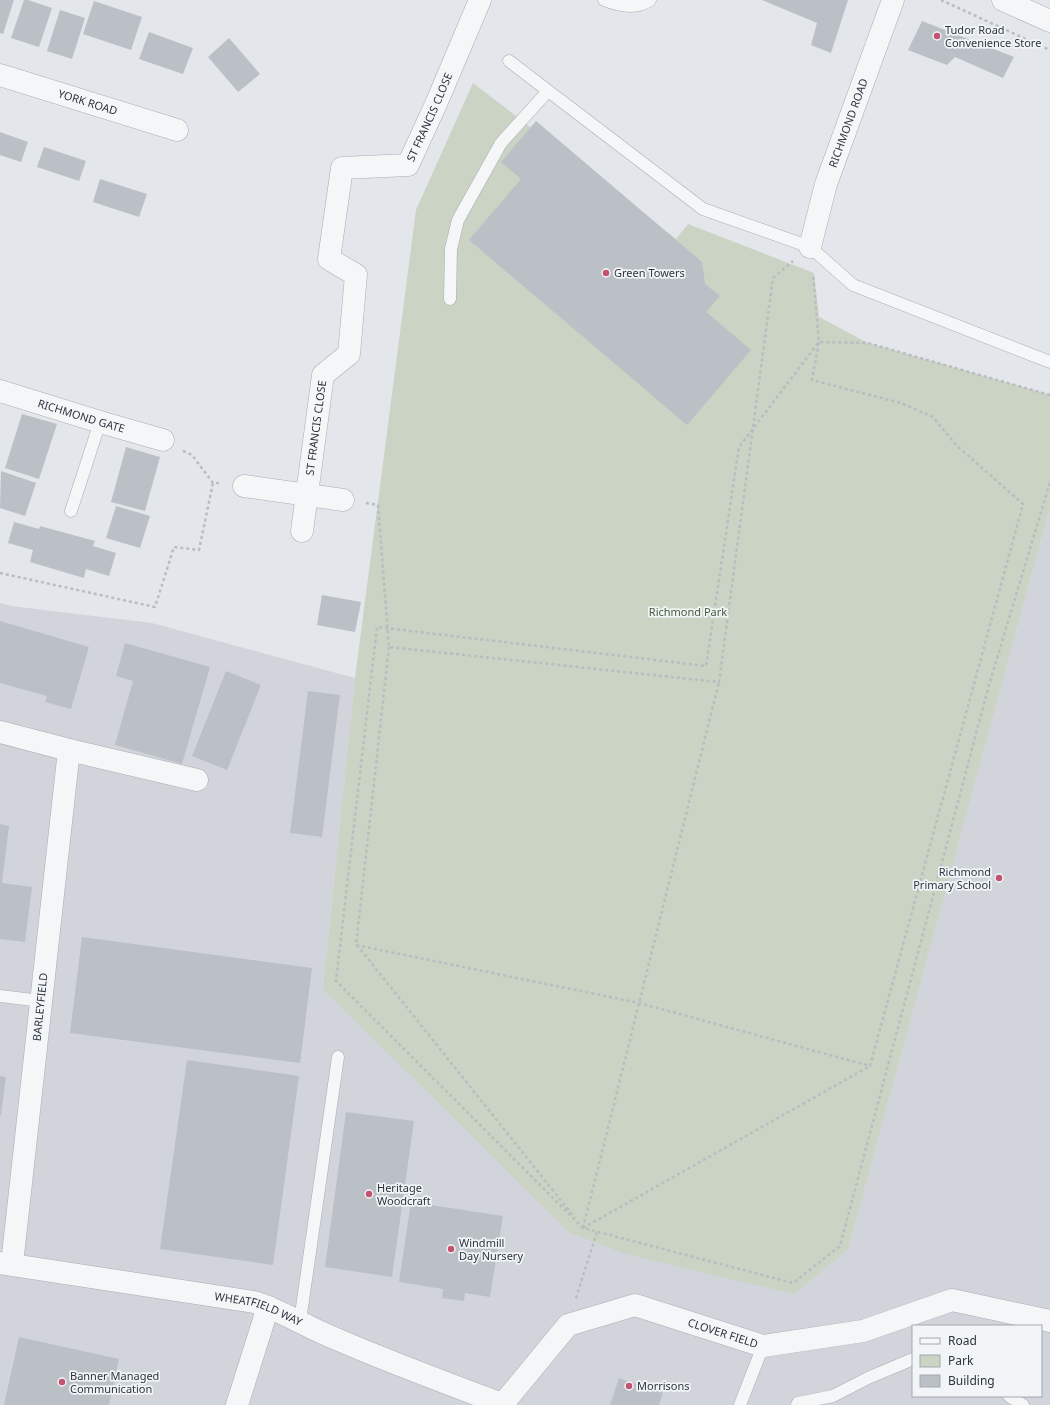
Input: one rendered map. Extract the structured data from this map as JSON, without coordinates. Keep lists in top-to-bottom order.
{
  "streets": {
    "street": [
      "YORK ROAD",
      "ST FRANCIS CLOSE",
      "RICHMOND ROAD",
      "RICHMOND GATE",
      "BARLEYFIELD",
      "WHEATFIELD WAY",
      "CLOVER FIELD"
    ]
  },
  "crossings": [
    ["BARLEYFIELD", "WHEATFIELD WAY"]
  ],
  "parks": ["Richmond Park"],
  "places": [
    "Tudor Road Convenience Store",
    "Green Towers",
    "Richmond Primary School",
    "Heritage Woodcraft",
    "Windmill Day Nursery",
    "Banner Managed Communication",
    "Morrisons"
  ],
  "legend": ["Road", "Park", "Building"]
}
